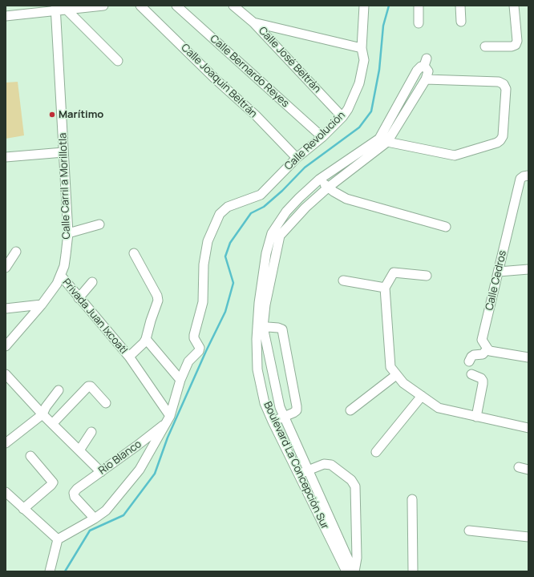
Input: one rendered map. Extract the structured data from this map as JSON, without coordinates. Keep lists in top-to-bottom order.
{
  "streets": {
    "street": [
      "Calle José Beltrán",
      "Calle Bernardo Reyes",
      "Calle Joaquín Beltrán",
      "Calle Revolución",
      "Calle Carril a Morillotla",
      "Calle Cedros",
      "Privada Juan Ixcoatl",
      "Río Blanco",
      "Boulevard La Concepción Sur"
    ]
  },
  "crossings": [
    ["Calle José Beltrán", "Calle Revolución"],
    ["Calle Bernardo Reyes", "Calle Revolución"],
    ["Calle Joaquín Beltrán", "Calle Revolución"],
    ["Calle Carril a Morillotla", "Privada Juan Ixcoatl"],
    ["Privada Juan Ixcoatl", "Río Blanco"]
  ],
  "places": ["Marítimo"]
}
